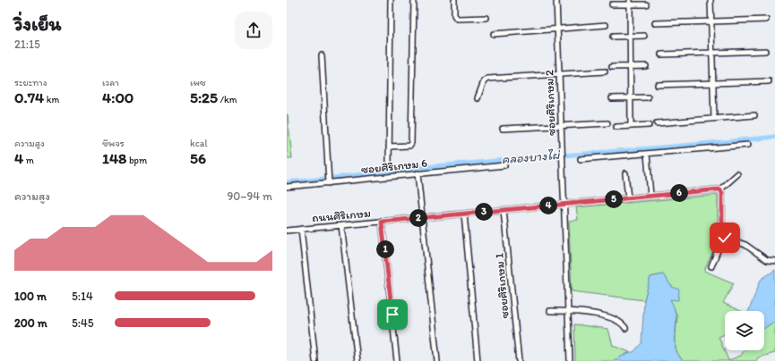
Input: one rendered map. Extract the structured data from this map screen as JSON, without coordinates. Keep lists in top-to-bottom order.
{
  "streets": {
    "street": [
      "ซอยศิริเกษม 2",
      "ซอยศิริเกษม 6",
      "ถนนศิริเกษม",
      "ซอยศิริเกษม 1"
    ]
  },
  "crossings": [
    ["ซอยศิริเกษม 2", "ถนนศิริเกษม"],
    ["ถนนศิริเกษม", "ซอยศิริเกษม 1"]
  ],
  "water": ["คลองบางไผ่"],
  "page": {
    "heading": ["วิ่งเย็น", "21:15"],
    "stats": [
      ["ระยะทาง", "0.74 km"],
      ["เวลา", "4:00"],
      ["เพซ", "5:25 /km"],
      ["ความสูง", "4 m"],
      ["ชีพจร", "148 bpm"],
      ["kcal", "56"]
    ],
    "chart": ["ความสูง", "90–94 m"],
    "pins": [
      "6",
      "5",
      "4",
      "3",
      "2",
      "1"
    ],
    "list": [
      {
        "name": "100 m",
        "note": "5:14"
      },
      {
        "name": "200 m",
        "note": "5:45"
      }
    ]
  }
}
